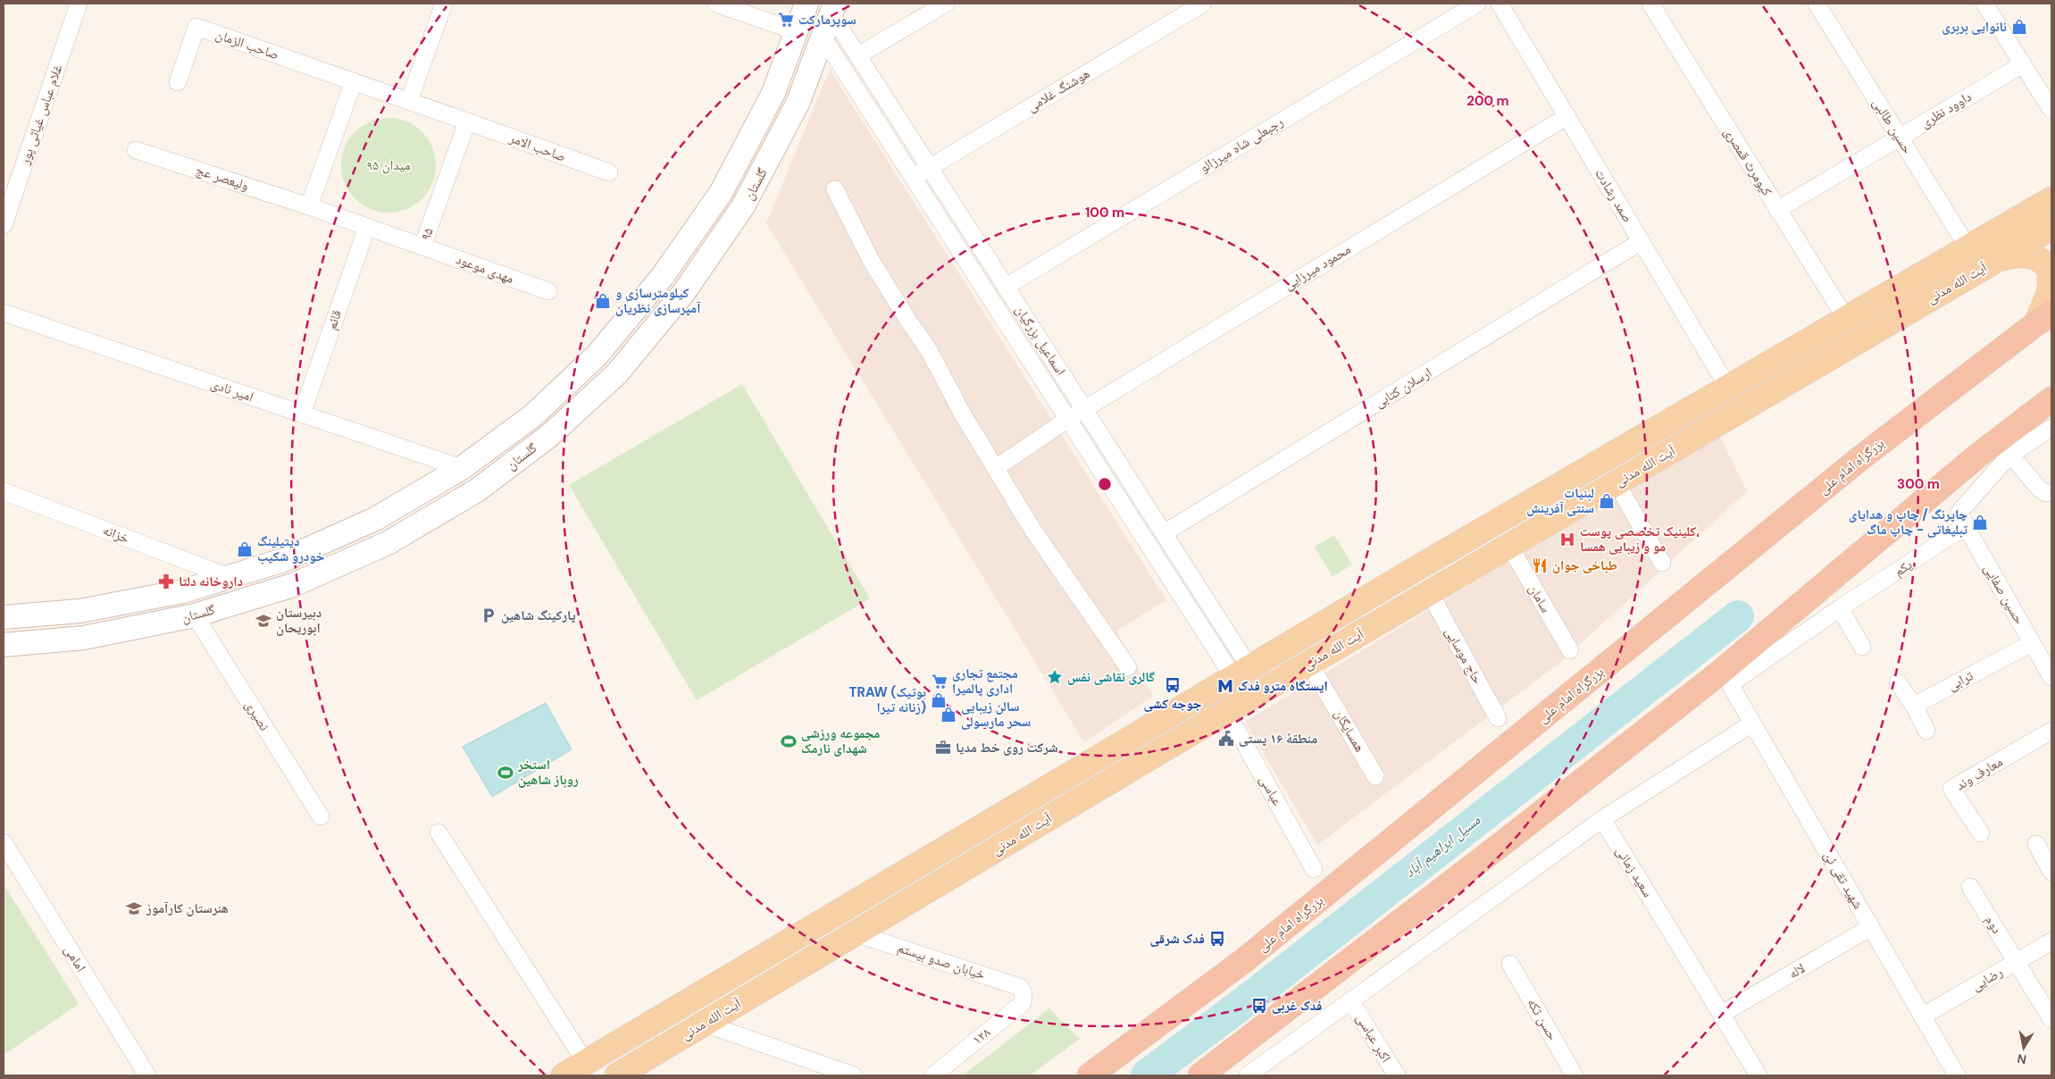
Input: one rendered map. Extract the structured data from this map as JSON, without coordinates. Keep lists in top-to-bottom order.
{
  "streets": {
    "highway": ["بزرگراه امام علی"],
    "main road": ["گلستان", "آیت الله مدنی"],
    "street": [
      "صاحب الزمان",
      "هوشنگ غلامی",
      "داوود نظری",
      "غلام عباس غیاثی ‌پور",
      "حسین طالبی",
      "رجبعلی شاه میرزالو",
      "صاحب الامر",
      "کیومرث قمصری",
      "ولیعصر عج",
      "صمد رشادت",
      "۹۵",
      "محمود میرزایی",
      "مهدی موعود",
      "قائم",
      "اسماعیل بزرگیان",
      "ارسلان کتابی",
      "امیر نادی",
      "خزانه",
      "یکم",
      "حسین صفایی",
      "سامان",
      "حاج موسایی",
      "ترابی",
      "نصیری",
      "همسایگان",
      "معارف وند",
      "عباسی",
      "سعید زمانی",
      "شهید تقی ئی",
      "دوم",
      "امامی",
      "خیابان صدو بیستم",
      "لاله",
      "رضایی",
      "حسن تکه",
      "۱۲۸",
      "اکبر عباسی"
    ]
  },
  "crossings": [
    ["هوشنگ غلامی", "اسماعیل بزرگیان"],
    ["داوود نظری", "حسین طالبی"],
    ["داوود نظری", "کیومرث قمصری"],
    ["حسین طالبی", "آیت الله مدنی"],
    ["رجبعلی شاه میرزالو", "اسماعیل بزرگیان"],
    ["صاحب الامر", "۹۵"],
    ["کیومرث قمصری", "آیت الله مدنی"],
    ["ولیعصر عج", "۹۵"],
    ["گلستان", "اسماعیل بزرگیان"],
    ["گلستان", "امیر نادی"],
    ["گلستان", "خزانه"],
    ["گلستان", "نصیری"],
    ["صمد رشادت", "محمود میرزایی"],
    ["صمد رشادت", "آیت الله مدنی"],
    ["صمد رشادت", "ارسلان کتابی"],
    ["۹۵", "مهدی موعود"],
    ["۹۵", "قائم"],
    ["محمود میرزایی", "اسماعیل بزرگیان"],
    ["آیت الله مدنی", "اسماعیل بزرگیان"],
    ["آیت الله مدنی", "سامان"],
    ["آیت الله مدنی", "حاج موسایی"],
    ["آیت الله مدنی", "همسایگان"],
    ["آیت الله مدنی", "عباسی"],
    ["آیت الله مدنی", "خیابان صدو بیستم"],
    ["قائم", "امیر نادی"],
    ["اسماعیل بزرگیان", "ارسلان کتابی"],
    ["یکم", "حسین صفایی"],
    ["یکم", "شهید تقی ئی"],
    ["حسین صفایی", "ترابی"],
    ["سعید زمانی", "لاله"],
    ["شهید تقی ئی", "لاله"],
    ["شهید تقی ئی", "رضایی"],
    ["دوم", "رضایی"],
    ["خیابان صدو بیستم", "۱۲۸"]
  ],
  "water": ["مسیل ابراهیم آباد"],
  "parks": ["میدان ۹۵"],
  "places": {
    "supermarket": ["سوپرمارکت", "مجتمع تجاری اداری پالمیرا"],
    "shop": [
      "نانوایی بربری",
      "کیلومترسازی و آمپرسازی نظریان",
      "لبنیات سنتی آفرینش",
      "چاپرنگ / چاپ و هدایای تبلیغاتی - چاپ ماگ",
      "دیتیلینگ خودرو شکیب",
      "TRAW (بوتیک زنانه تیرا)",
      "سالن زیبایی سحر مارسولی"
    ],
    "hospital": ["کلینیک تخصصی پوست، مو و زیبایی همسا"],
    "restaurant": ["طباخی جوان"],
    "pharmacy": ["داروخانه دلتا"],
    "parking": ["پارکینگ شاهین"],
    "school or university": ["دبیرستان ابوریحان", "هنرستان کارآموز"],
    "place": ["گالری نقاشی نفس"],
    "bus stop": ["جوجه کشی", "فدک شرقی", "فدک غربی"],
    "metro station": ["ایستگاه مترو فدک"],
    "public building": ["منطقهٔ ۱۶ پستی"],
    "sports": ["مجموعه ورزشی شهدای نارمک", "استخر روباز شاهین"],
    "office": ["شرکت روی خط مدیا"]
  },
  "north": "bottom",
  "rings": ["200 m", "100 m", "300 m"]
}
